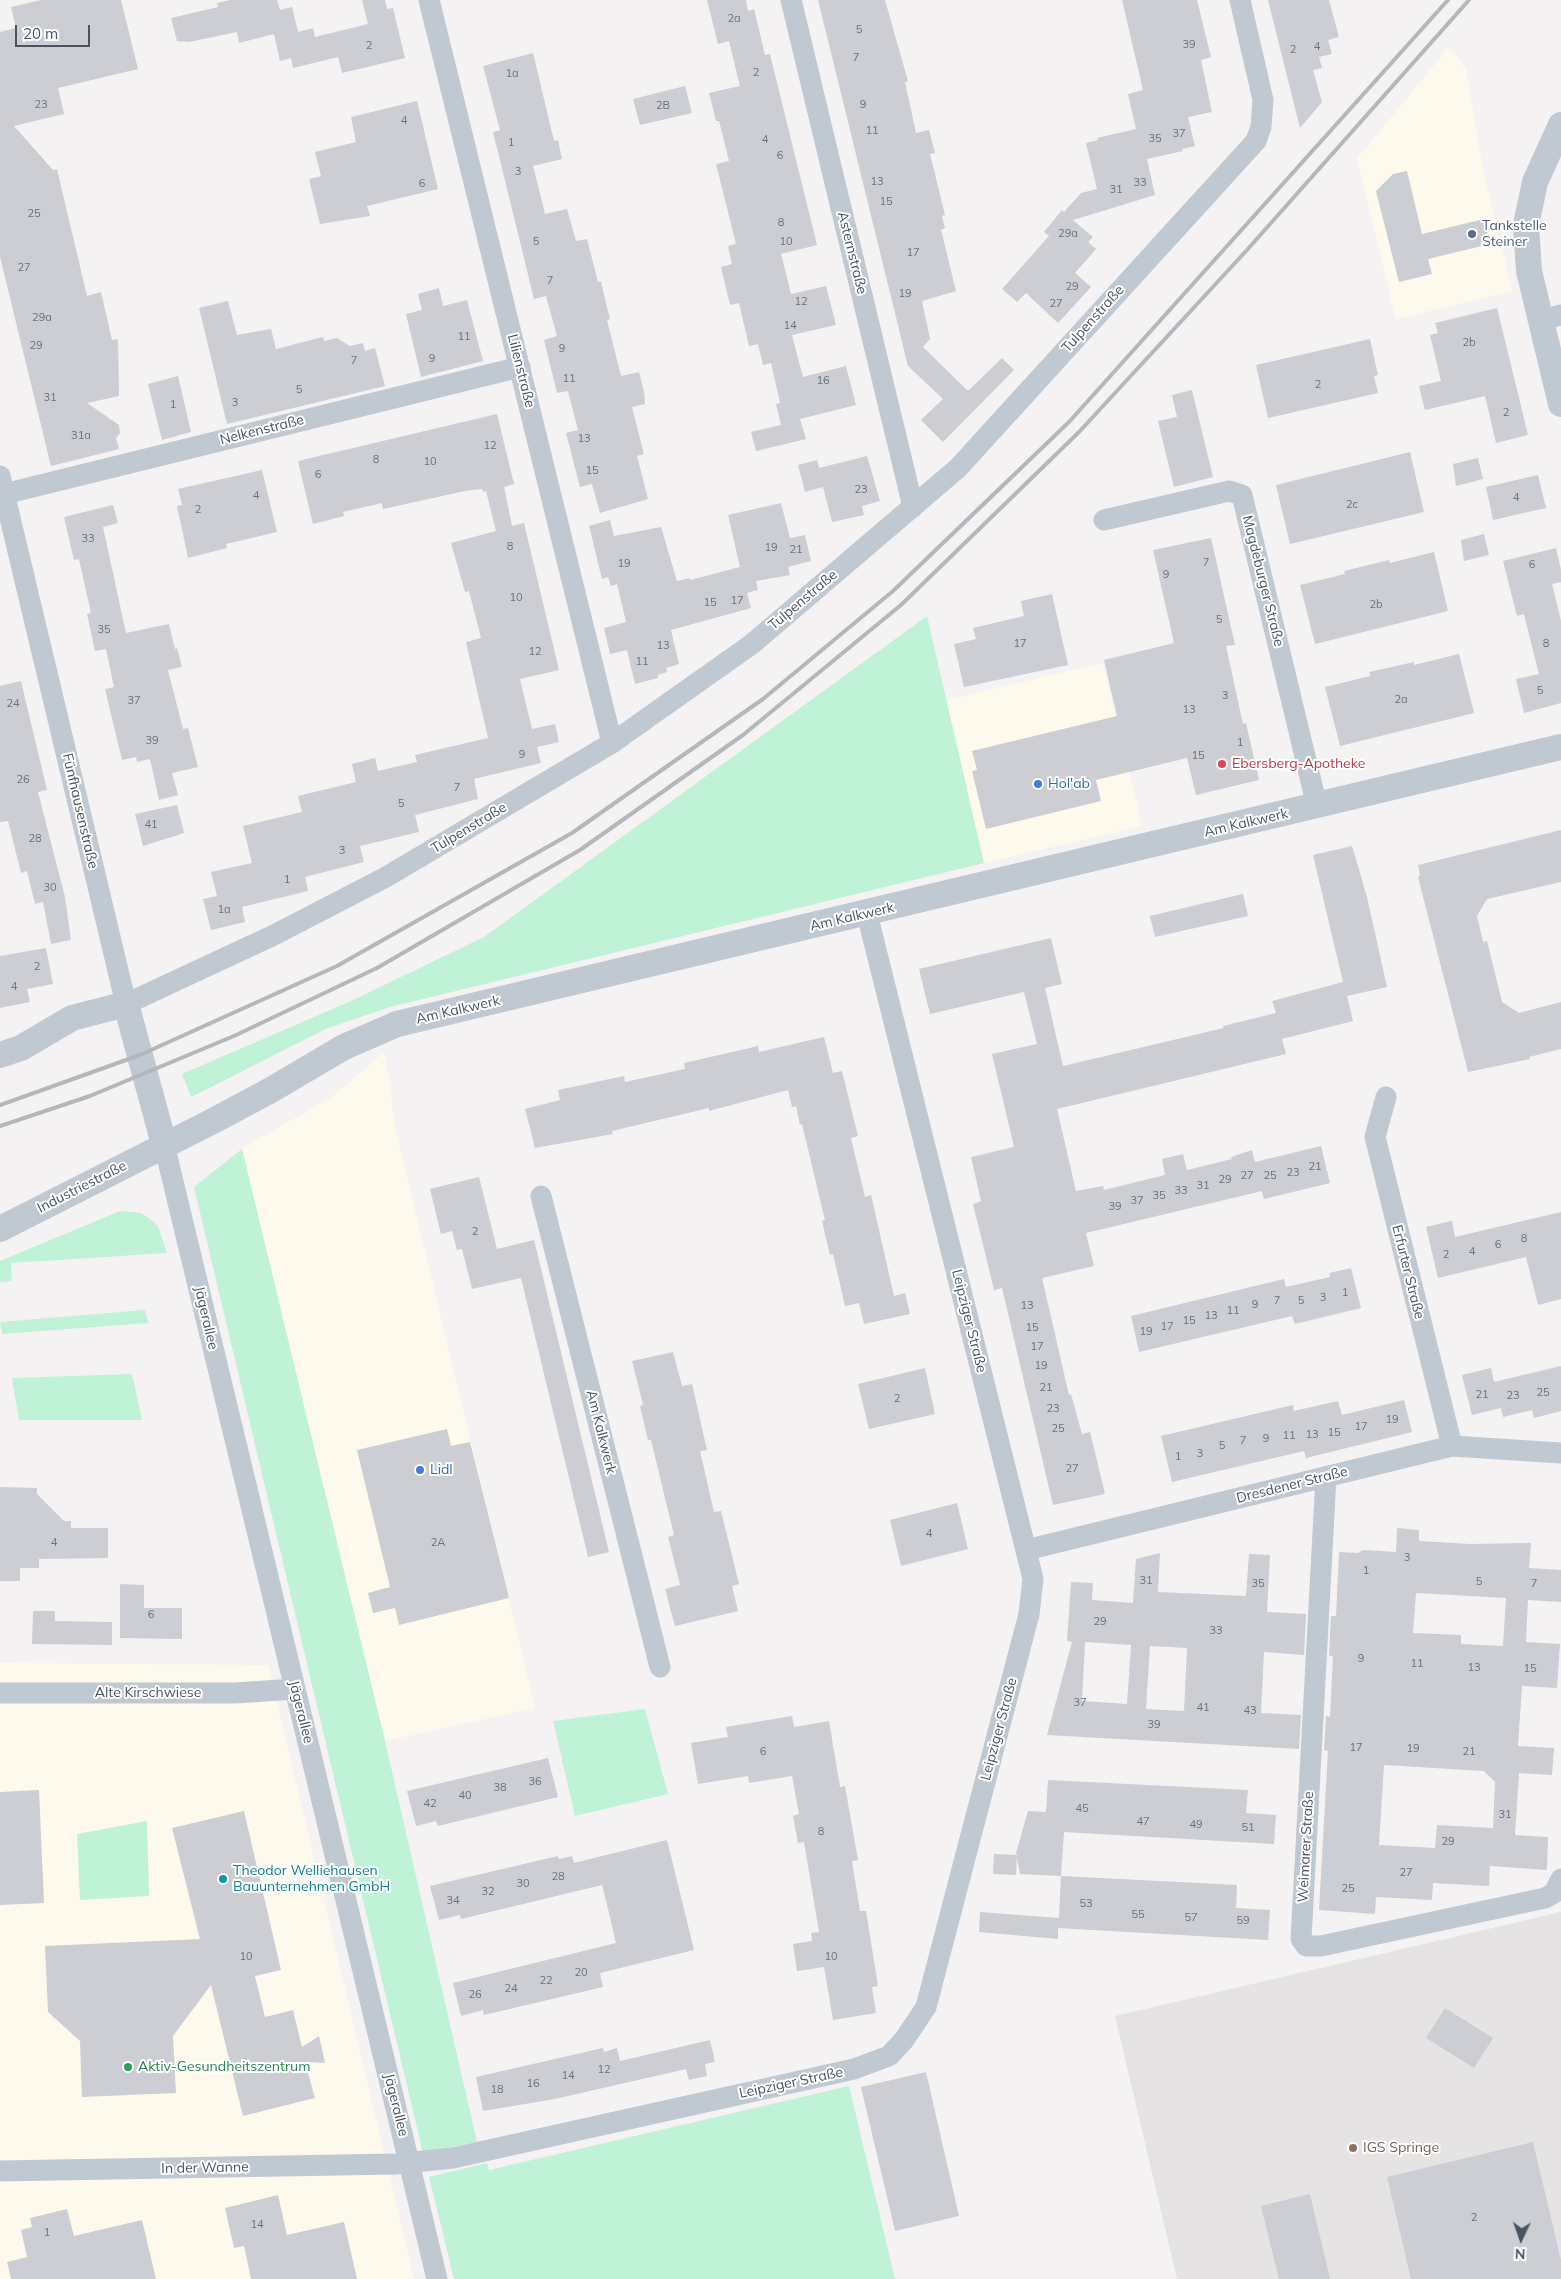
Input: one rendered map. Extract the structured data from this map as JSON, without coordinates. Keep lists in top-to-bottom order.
{
  "streets": {
    "street": [
      "Asternstraße",
      "Tulpenstraße",
      "Lilienstraße",
      "Nelkenstraße",
      "Magdeburger Straße",
      "Fünfhausenstraße",
      "Am Kalkwerk",
      "Industriestraße",
      "Erfurter Straße",
      "Jägerallee",
      "Leipziger Straße",
      "Dresdener Straße",
      "Alte Kirschwiese",
      "Weimarer Straße",
      "In der Wanne"
    ]
  },
  "crossings": [
    ["Asternstraße", "Tulpenstraße"],
    ["Tulpenstraße", "Lilienstraße"],
    ["Tulpenstraße", "Fünfhausenstraße"],
    ["Lilienstraße", "Nelkenstraße"],
    ["Nelkenstraße", "Fünfhausenstraße"],
    ["Magdeburger Straße", "Am Kalkwerk"],
    ["Fünfhausenstraße", "Am Kalkwerk"],
    ["Fünfhausenstraße", "Industriestraße"],
    ["Fünfhausenstraße", "Jägerallee"],
    ["Am Kalkwerk", "Industriestraße"],
    ["Am Kalkwerk", "Jägerallee"],
    ["Am Kalkwerk", "Leipziger Straße"],
    ["Industriestraße", "Jägerallee"],
    ["Erfurter Straße", "Dresdener Straße"],
    ["Jägerallee", "Leipziger Straße"],
    ["Jägerallee", "Alte Kirschwiese"],
    ["Jägerallee", "In der Wanne"],
    ["Leipziger Straße", "Dresdener Straße"],
    ["Leipziger Straße", "In der Wanne"],
    ["Dresdener Straße", "Weimarer Straße"]
  ],
  "places": [
    "Tankstelle Steiner",
    "Ebersberg-Apotheke",
    "Hol'ab",
    "Lidl",
    "Theodor Welliehausen Bauunternehmen GmbH",
    "Aktiv-Gesundheitszentrum",
    "IGS Springe"
  ],
  "house_numbers": [
    "2a",
    "5",
    "39",
    "2",
    "4",
    "2",
    "7",
    "2",
    "1a",
    "23",
    "9",
    "2B",
    "4",
    "11",
    "37",
    "35",
    "4",
    "1",
    "6",
    "3",
    "13",
    "33",
    "6",
    "31",
    "15",
    "25",
    "8",
    "29a",
    "5",
    "10",
    "17",
    "27",
    "7",
    "29",
    "19",
    "12",
    "27",
    "29a",
    "14",
    "11",
    "2b",
    "29",
    "9",
    "9",
    "7",
    "11",
    "16",
    "2",
    "5",
    "31",
    "3",
    "1",
    "2",
    "31a",
    "13",
    "12",
    "8",
    "10",
    "15",
    "6",
    "23",
    "4",
    "4",
    "2c",
    "2",
    "33",
    "8",
    "19",
    "21",
    "7",
    "19",
    "6",
    "9",
    "10",
    "17",
    "15",
    "2b",
    "5",
    "35",
    "17",
    "8",
    "13",
    "12",
    "11",
    "5",
    "3",
    "2a",
    "37",
    "24",
    "13",
    "39",
    "1",
    "9",
    "15",
    "26",
    "7",
    "5",
    "41",
    "28",
    "3",
    "1",
    "30",
    "1a",
    "2",
    "4",
    "21",
    "23",
    "27",
    "25",
    "29",
    "31",
    "33",
    "35",
    "37",
    "39",
    "2",
    "8",
    "6",
    "4",
    "2",
    "1",
    "3",
    "7",
    "5",
    "9",
    "13",
    "11",
    "13",
    "15",
    "17",
    "15",
    "19",
    "17",
    "19",
    "21",
    "25",
    "21",
    "23",
    "2",
    "23",
    "19",
    "17",
    "25",
    "15",
    "13",
    "11",
    "9",
    "7",
    "5",
    "3",
    "1",
    "27",
    "4",
    "4",
    "2A",
    "3",
    "1",
    "31",
    "5",
    "35",
    "7",
    "6",
    "29",
    "33",
    "9",
    "11",
    "13",
    "15",
    "37",
    "41",
    "43",
    "39",
    "17",
    "19",
    "6",
    "21",
    "36",
    "38",
    "40",
    "42",
    "45",
    "31",
    "47",
    "49",
    "51",
    "8",
    "29",
    "27",
    "28",
    "30",
    "25",
    "32",
    "34",
    "53",
    "55",
    "57",
    "59",
    "10",
    "10",
    "20",
    "22",
    "24",
    "26",
    "12",
    "14",
    "16",
    "18",
    "2",
    "14",
    "1"
  ],
  "scale_bar": "20 m",
  "north": "bottom"
}
